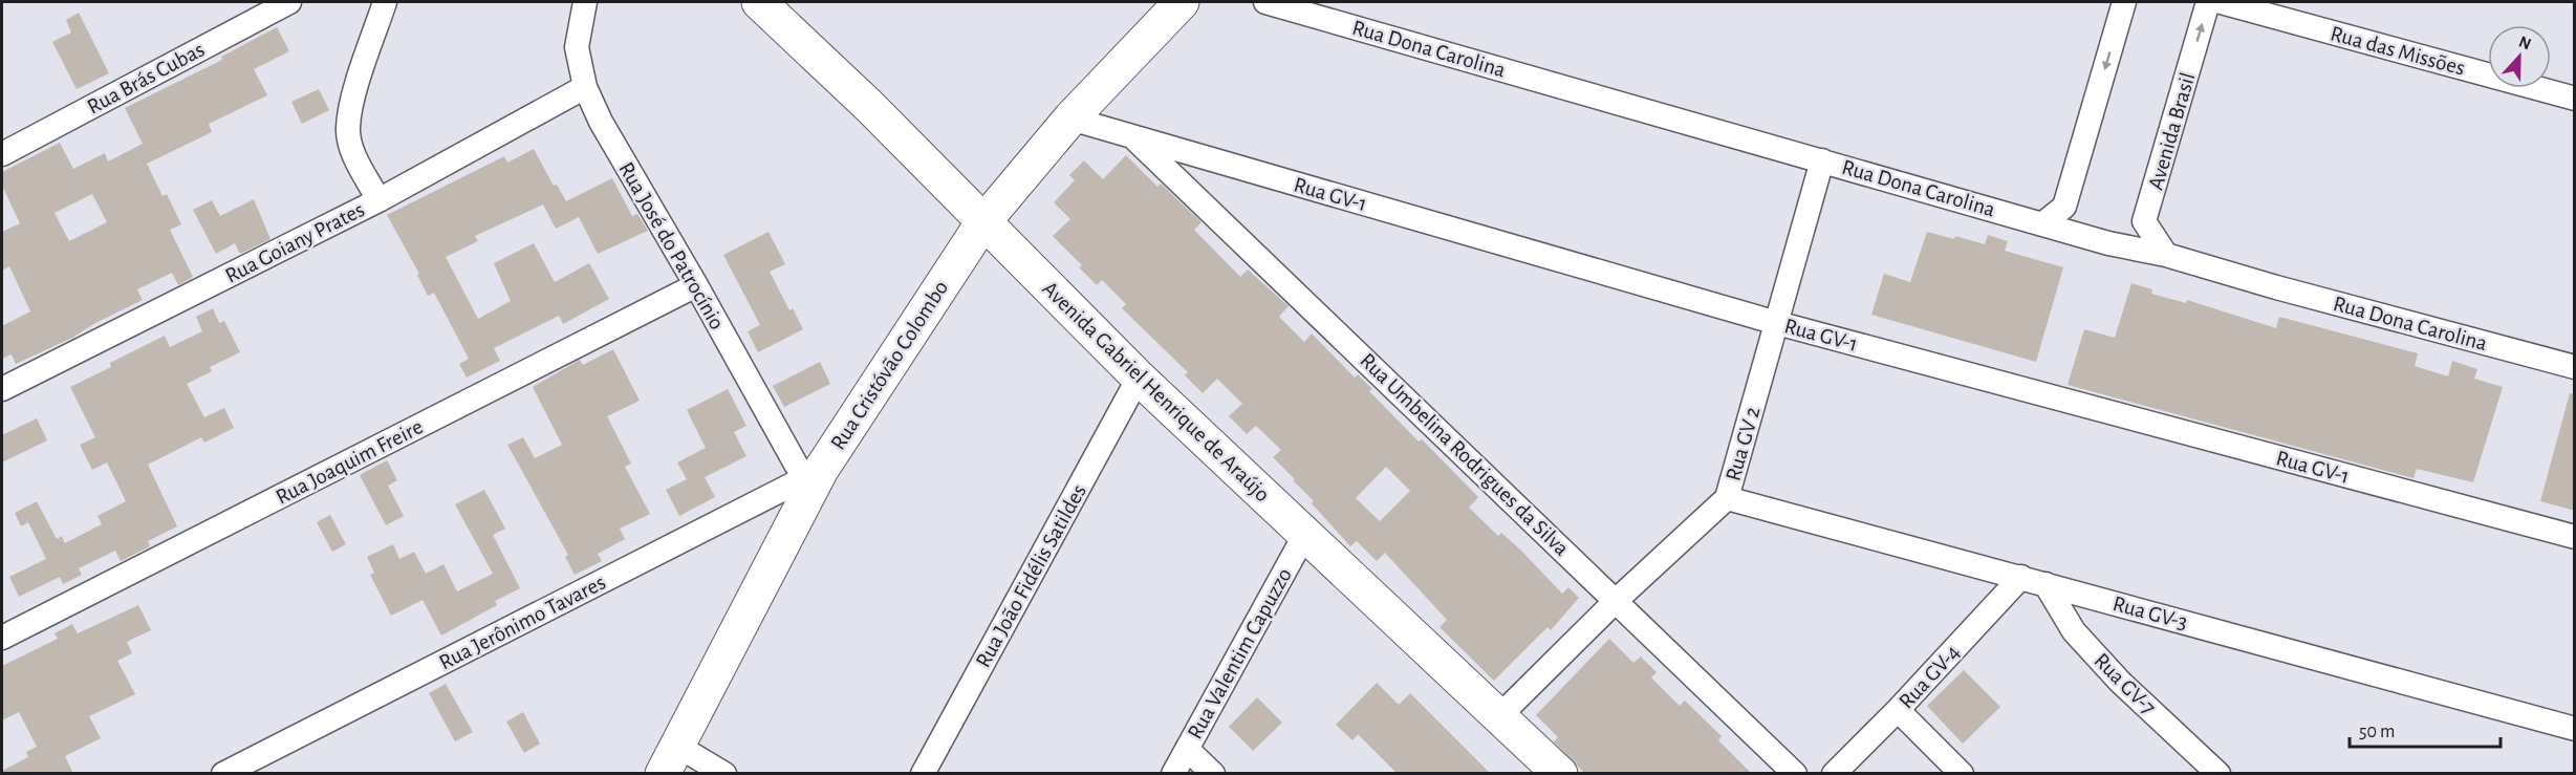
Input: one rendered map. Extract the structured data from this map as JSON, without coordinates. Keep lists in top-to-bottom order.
{
  "streets": {
    "street": [
      "Rua Dona Carolina",
      "Rua das Missões",
      "Rua Brás Cubas",
      "Avenida Brasil",
      "Rua GV-1",
      "Rua Goiany Prates",
      "Rua José do Patrocínio",
      "Rua Cristóvão Colombo",
      "Avenida Gabriel Henrique de Araújo",
      "Rua GV 2",
      "Rua Umbelina Rodrigues da Silva",
      "Rua Joaquim Freire",
      "Rua João Fidélis Satildes",
      "Rua GV-3",
      "Rua Jerônimo Tavares",
      "Rua Valentim Capuzzo",
      "Rua GV-4",
      "Rua GV-7"
    ]
  },
  "crossings": [
    ["Rua Dona Carolina", "Avenida Brasil"],
    ["Rua Dona Carolina", "Rua GV 2"],
    ["Rua GV-1", "Rua Cristóvão Colombo"],
    ["Rua GV-1", "Rua GV 2"],
    ["Rua GV-1", "Rua Umbelina Rodrigues da Silva"],
    ["Rua Goiany Prates", "Rua José do Patrocínio"],
    ["Rua José do Patrocínio", "Rua Cristóvão Colombo"],
    ["Rua José do Patrocínio", "Rua Joaquim Freire"],
    ["Rua José do Patrocínio", "Rua Jerônimo Tavares"],
    ["Rua Cristóvão Colombo", "Avenida Gabriel Henrique de Araújo"],
    ["Rua Cristóvão Colombo", "Rua Jerônimo Tavares"],
    ["Avenida Gabriel Henrique de Araújo", "Rua GV 2"],
    ["Avenida Gabriel Henrique de Araújo", "Rua João Fidélis Satildes"],
    ["Avenida Gabriel Henrique de Araújo", "Rua Valentim Capuzzo"],
    ["Rua GV 2", "Rua Umbelina Rodrigues da Silva"],
    ["Rua GV 2", "Rua GV-3"],
    ["Rua GV-3", "Rua GV-4"],
    ["Rua GV-3", "Rua GV-7"]
  ],
  "scale_bar": "50 m",
  "north": "top"
}
